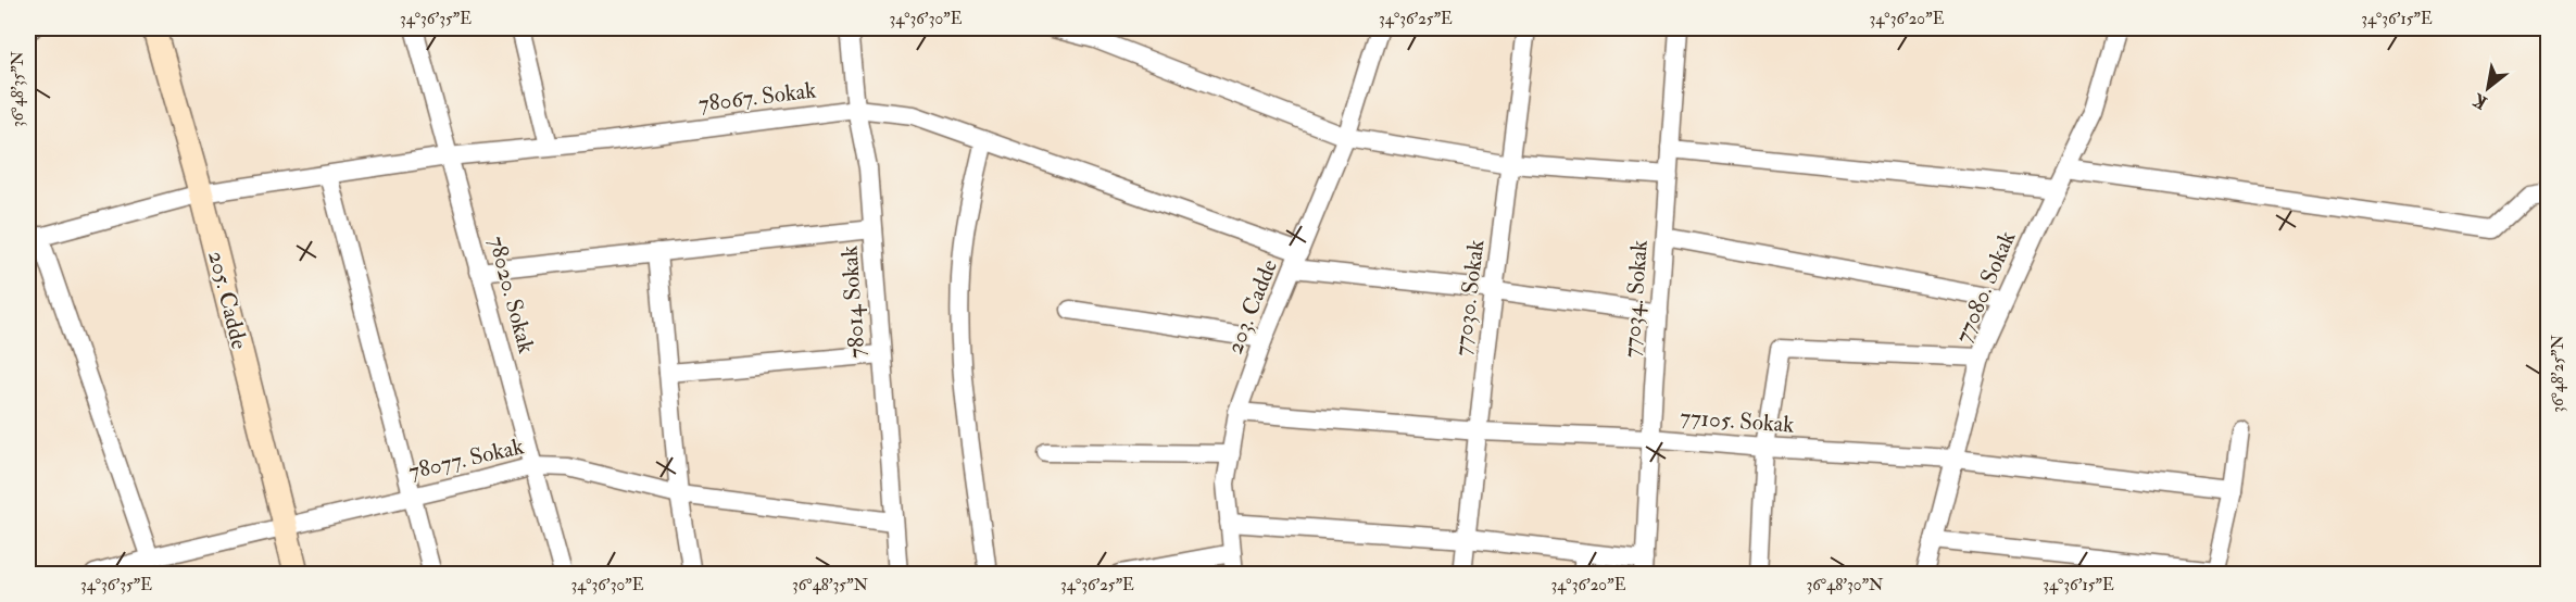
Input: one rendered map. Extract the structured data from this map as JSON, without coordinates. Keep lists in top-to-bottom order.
{
  "streets": {
    "street": [
      "78067. Sokak",
      "77080. Sokak",
      "78020. Sokak",
      "77030. Sokak",
      "77034. Sokak",
      "205. Cadde",
      "78014 Sokak",
      "203. Cadde",
      "77105. Sokak",
      "78077. Sokak"
    ]
  },
  "crossings": [
    ["78067. Sokak", "78020. Sokak"],
    ["78067. Sokak", "77030. Sokak"],
    ["78067. Sokak", "77034. Sokak"],
    ["78067. Sokak", "205. Cadde"],
    ["78067. Sokak", "78014 Sokak"],
    ["78067. Sokak", "203. Cadde"],
    ["77080. Sokak", "77105. Sokak"],
    ["78020. Sokak", "78077. Sokak"],
    ["77030. Sokak", "77105. Sokak"],
    ["77034. Sokak", "77105. Sokak"],
    ["205. Cadde", "78077. Sokak"],
    ["78014 Sokak", "78077. Sokak"],
    ["203. Cadde", "77105. Sokak"]
  ],
  "north": "bottom left",
  "coordinates": [
    "34°36'35\"E",
    "34°36'30\"E",
    "34°36'25\"E",
    "34°36'20\"E",
    "34°36'15\"E",
    "36°48'35\"N",
    "36°48'25\"N",
    "36°48'30\"N"
  ]
}
